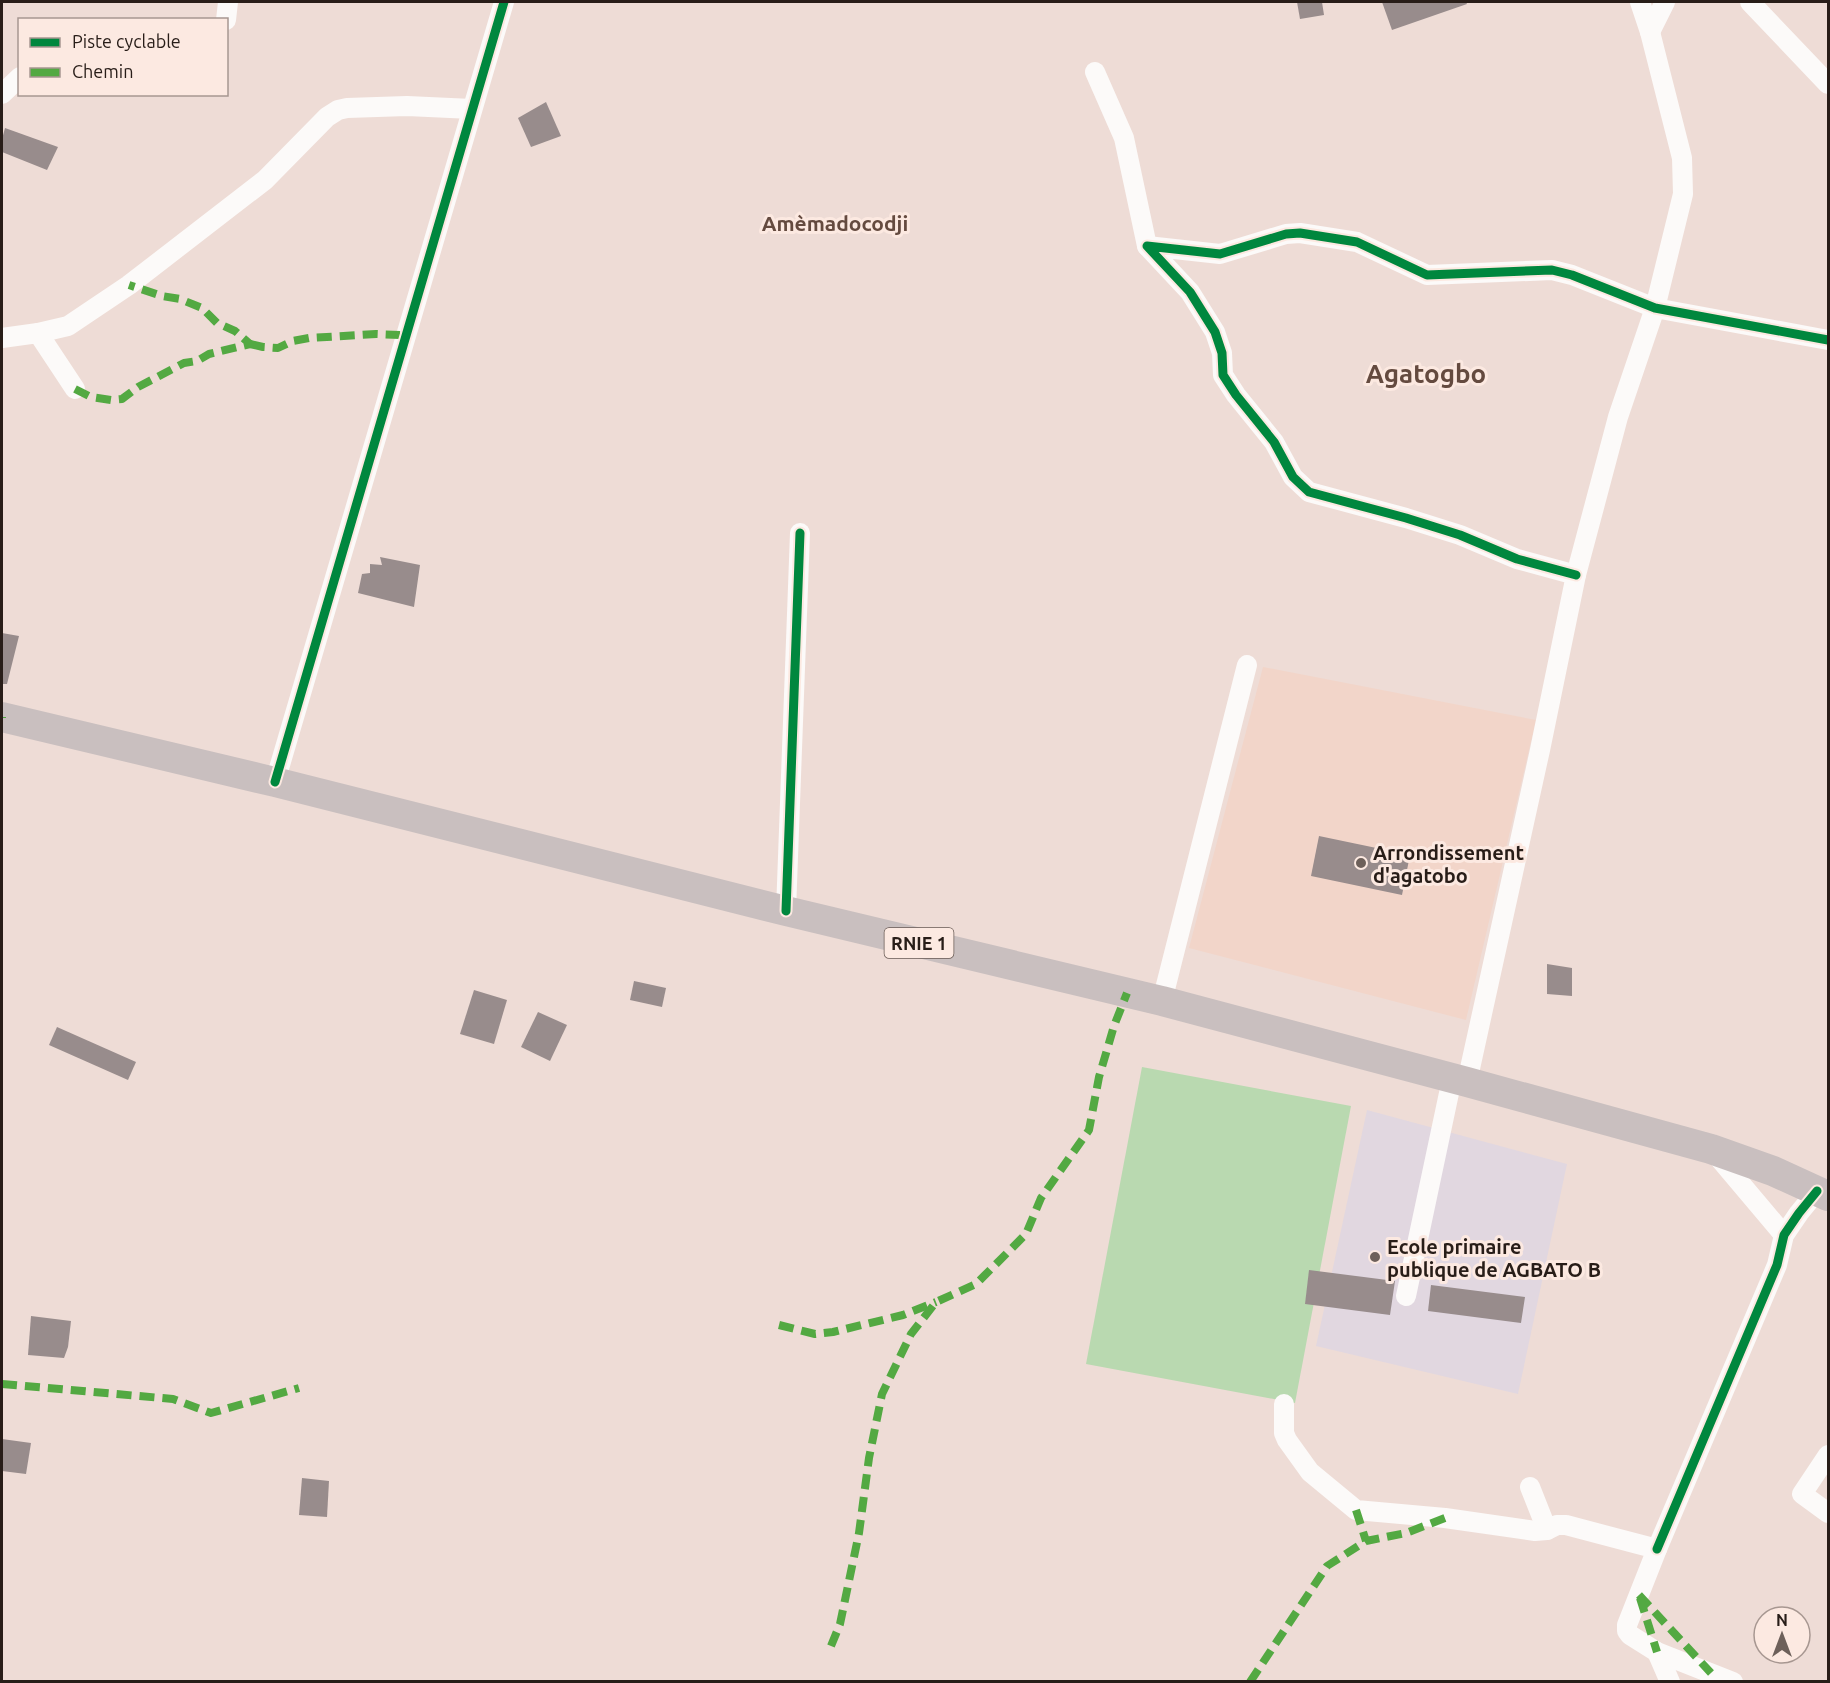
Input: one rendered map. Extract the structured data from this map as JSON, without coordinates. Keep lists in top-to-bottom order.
{
  "streets": {
    "highway": ["RNIE 1"]
  },
  "districts": ["Amèmadocodji", "Agatogbo"],
  "places": ["Arrondissement d'agatobo", "Ecole primaire publique de AGBATO B"],
  "legend": ["Piste cyclable", "Chemin"],
  "north": "top"
}
